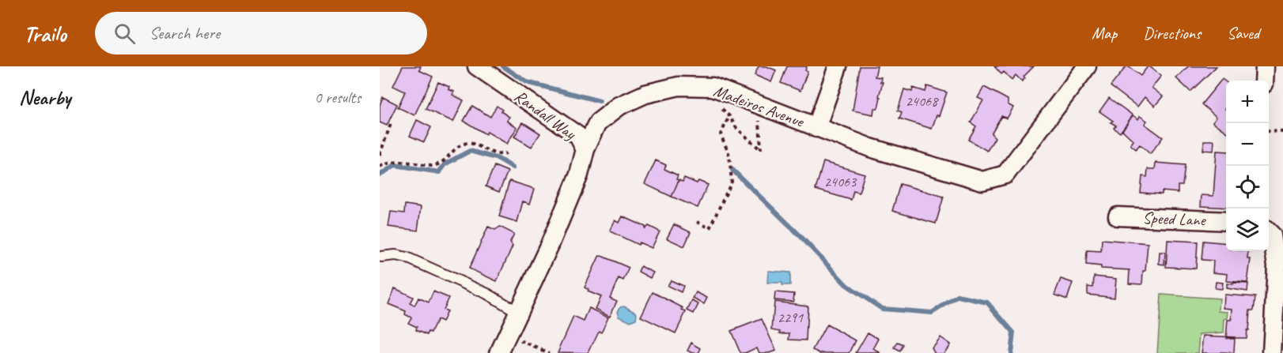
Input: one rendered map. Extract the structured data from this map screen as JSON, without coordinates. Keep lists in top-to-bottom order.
{
  "streets": {
    "street": ["Madeiros Avenue", "Randall Way", "Speed Lane"]
  },
  "crossings": [
    ["Madeiros Avenue", "Randall Way"]
  ],
  "house_numbers": ["24068", "24063", "2291"],
  "page": {
    "header": "Trailo",
    "search": "Search here",
    "nav": ["Map", "Directions", "Saved"],
    "heading": ["Nearby", "0 results"],
    "map_buttons": ["+", "−"]
  }
}
